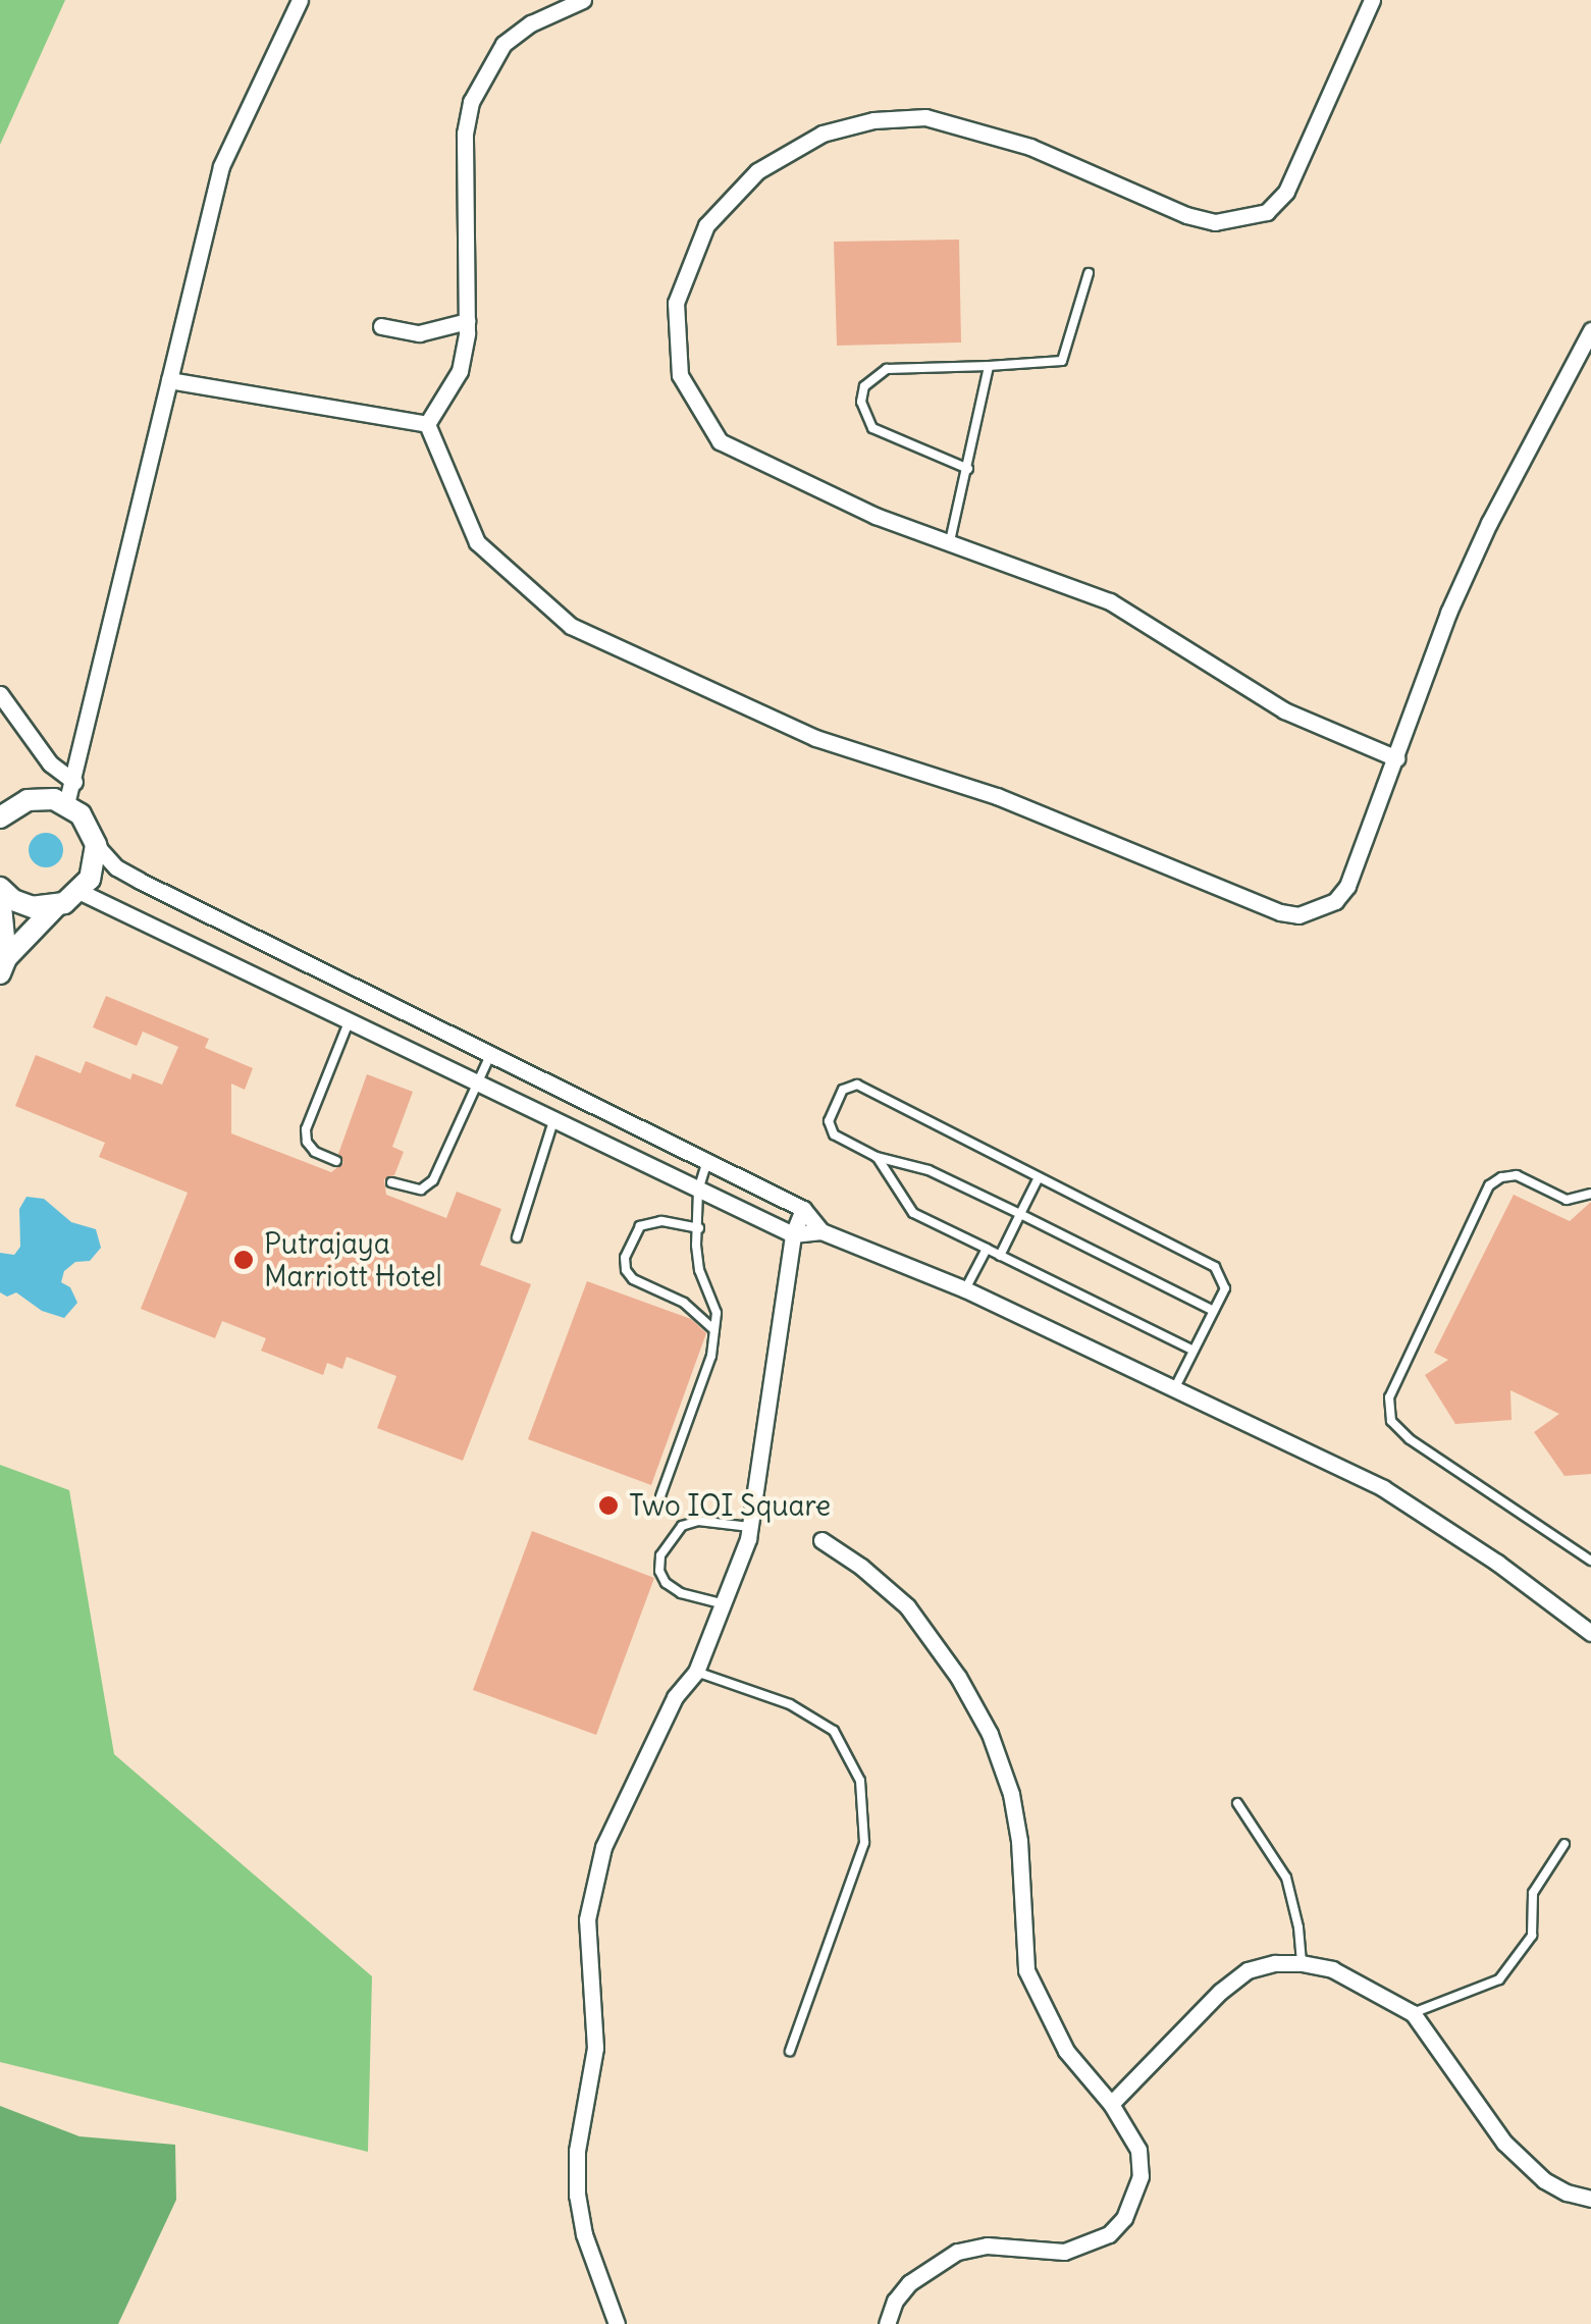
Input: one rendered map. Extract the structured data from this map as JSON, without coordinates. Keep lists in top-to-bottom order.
{
  "places": ["Putrajaya Marriott Hotel", "Two IOI Square"]
}
